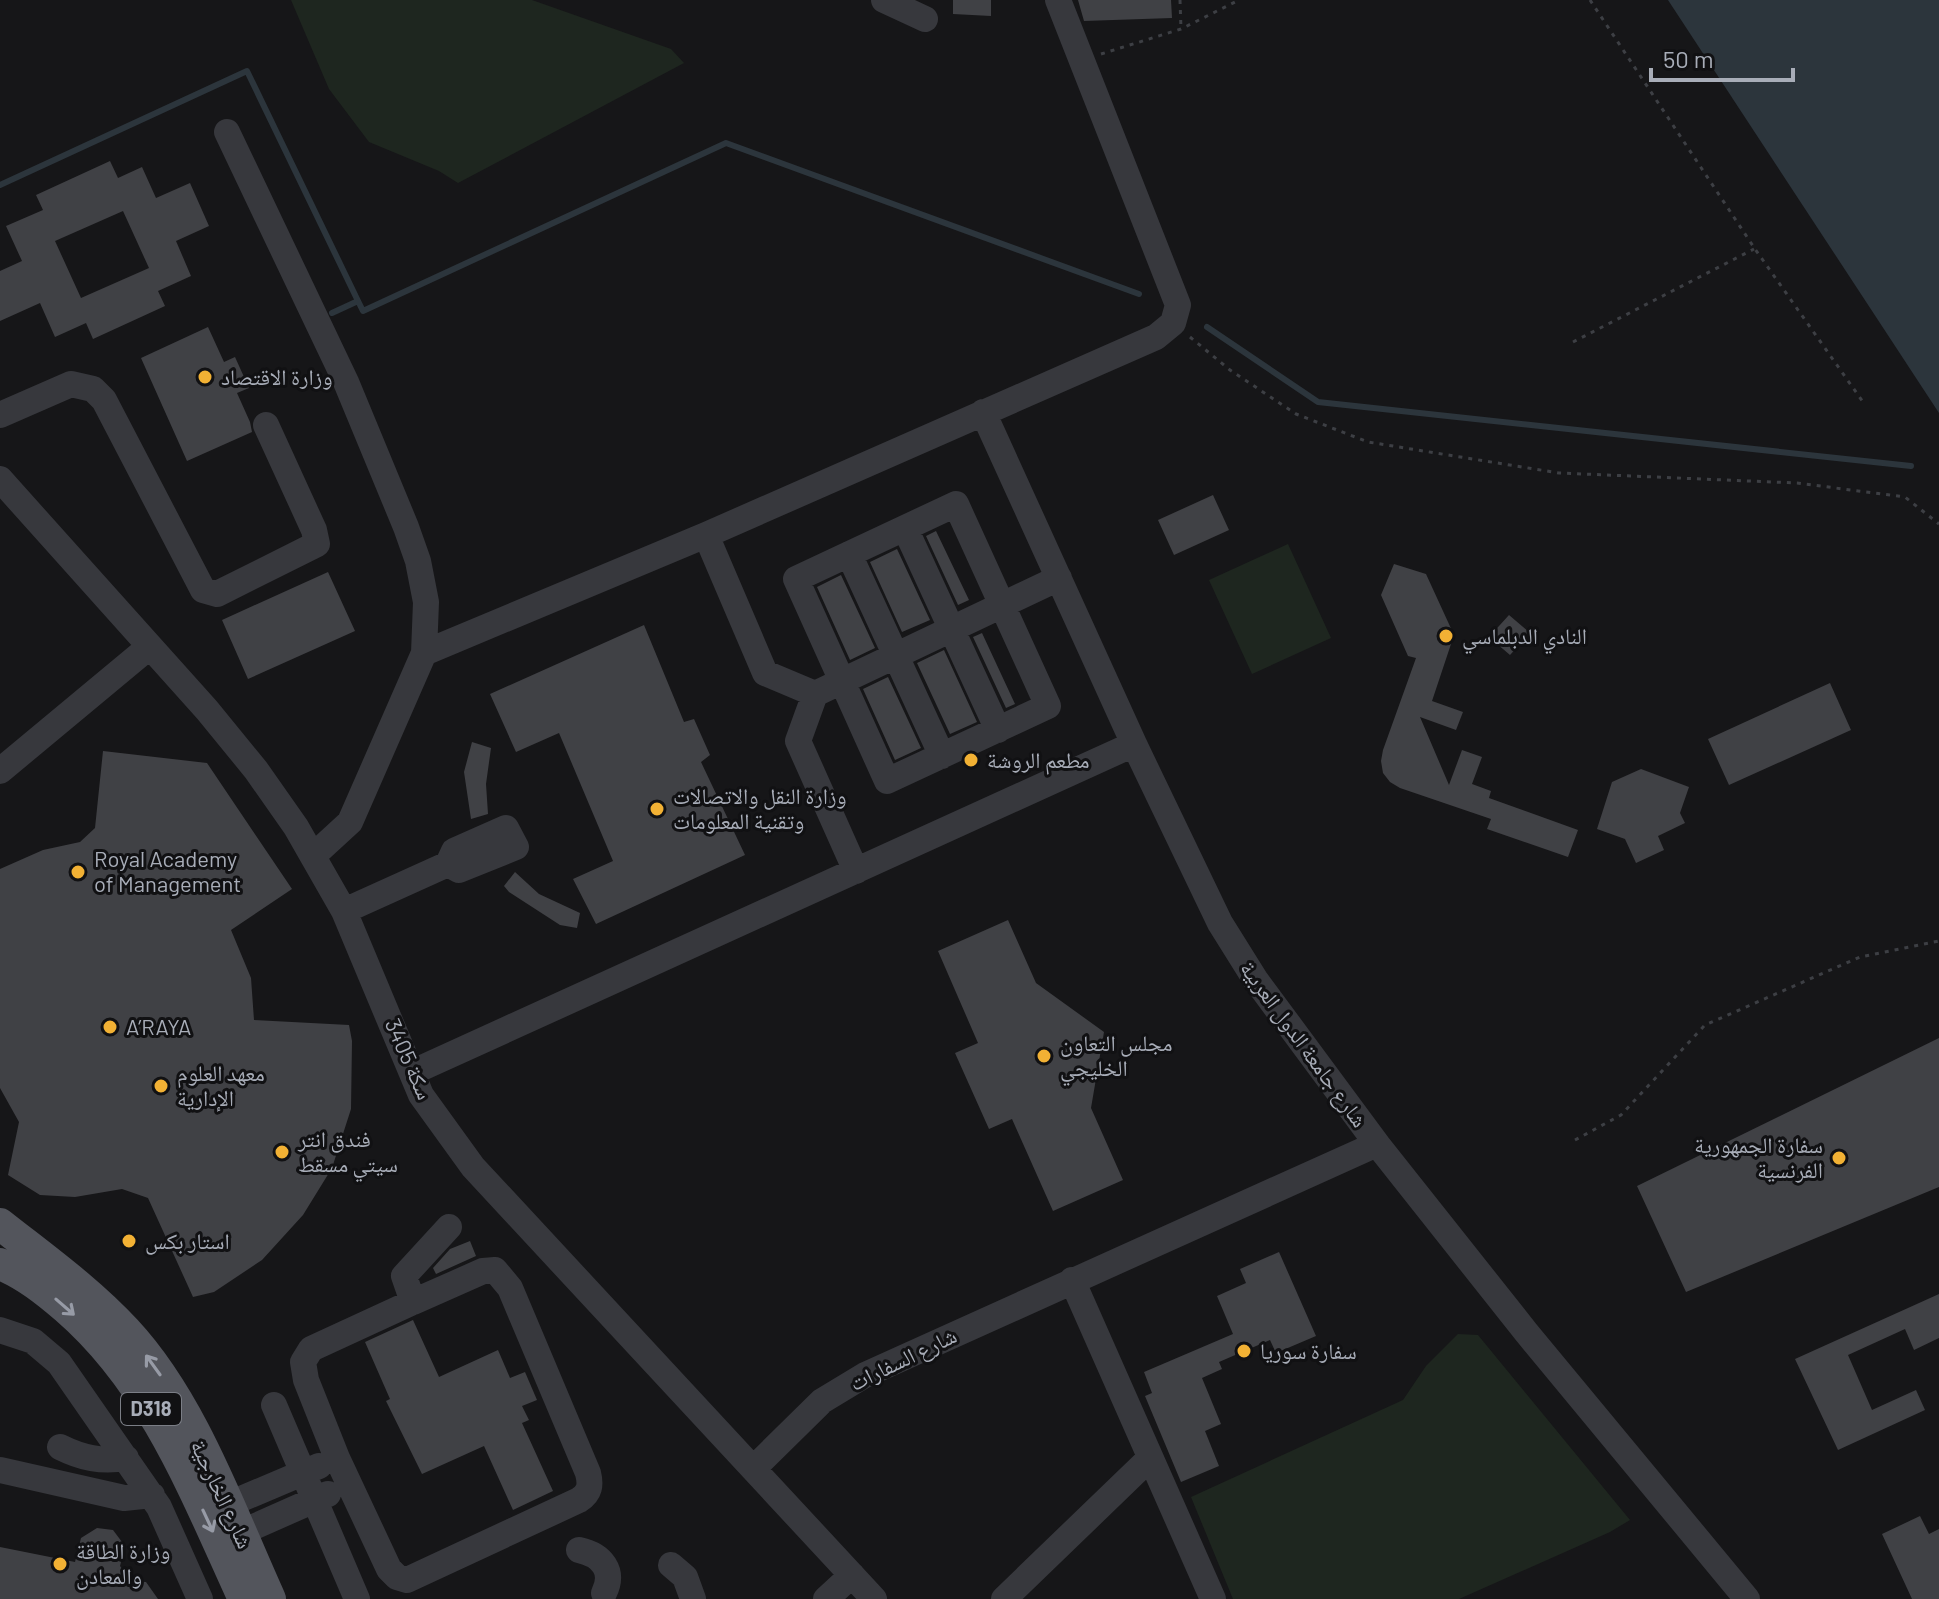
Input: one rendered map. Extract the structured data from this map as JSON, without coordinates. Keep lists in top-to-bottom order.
{
  "streets": {
    "main road": ["D318", "شارع الخارجية"],
    "street": ["شارع جامعة الدول العربية", "سكة 3405", "شارع السفارات"]
  },
  "crossings": [
    ["شارع جامعة الدول العربية", "شارع السفارات"],
    ["سكة 3405", "شارع السفارات"]
  ],
  "places": [
    "وزارة الاقتصاد",
    "النادي الدبلماسي",
    "مطعم الروشة",
    "وزارة النقل والاتصالات وتقنية المعلومات",
    "Royal Academy of Management",
    "A’RAYA",
    "مجلس التعاون الخليجي",
    "معهد العلوم الإدارية",
    "فندق انتر سيتي مسقط",
    "سفارة الجمهورية الفرنسية",
    "استار بكس",
    "سفارة سوريا",
    "وزارة الطاقة والمعادن"
  ],
  "scale_bar": "50 m"
}
